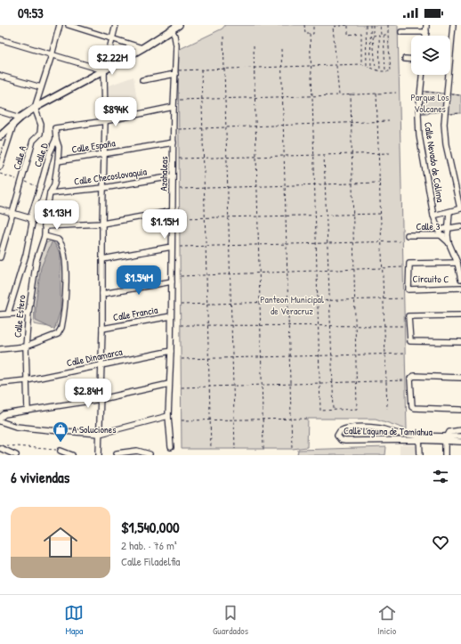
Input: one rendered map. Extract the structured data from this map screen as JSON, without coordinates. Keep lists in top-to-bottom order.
{
  "streets": {
    "street": [
      "Calle España",
      "Calle D",
      "Calle A",
      "Calle Nevado de Colima",
      "Azahaleas",
      "Calle Checoslovaquia",
      "Calle 3",
      "Circuito C",
      "Calle Francia",
      "Calle Estero",
      "Calle Dinamarca",
      "Calle Laguna de Tamiahua"
    ]
  },
  "crossings": [
    ["Calle España", "Azahaleas"],
    ["Calle España", "Calle Estero"],
    ["Calle D", "Calle Estero"],
    ["Calle Nevado de Colima", "Calle 3"],
    ["Azahaleas", "Calle Checoslovaquia"],
    ["Azahaleas", "Calle Francia"],
    ["Azahaleas", "Calle Dinamarca"],
    ["Calle Checoslovaquia", "Calle Estero"],
    ["Calle Estero", "Calle Dinamarca"]
  ],
  "parks": ["Parque Los Volcanes", "Panteon Municipal de Veracruz"],
  "places": {
    "shop": ["A Soluciones"]
  },
  "page": {
    "status": "09:53",
    "price": [
      "$2.22M",
      "$894K",
      "$1.13M",
      "$1.15M",
      "$1.54M",
      "$2.84M"
    ],
    "heading": "6 viviendas",
    "list": [
      {
        "name": "$1,540,000",
        "note": "2 hab. · 76 m² · Calle Filadelfia"
      }
    ],
    "tabs": ["Mapa", "Guardados", "Inicio"]
  }
}
